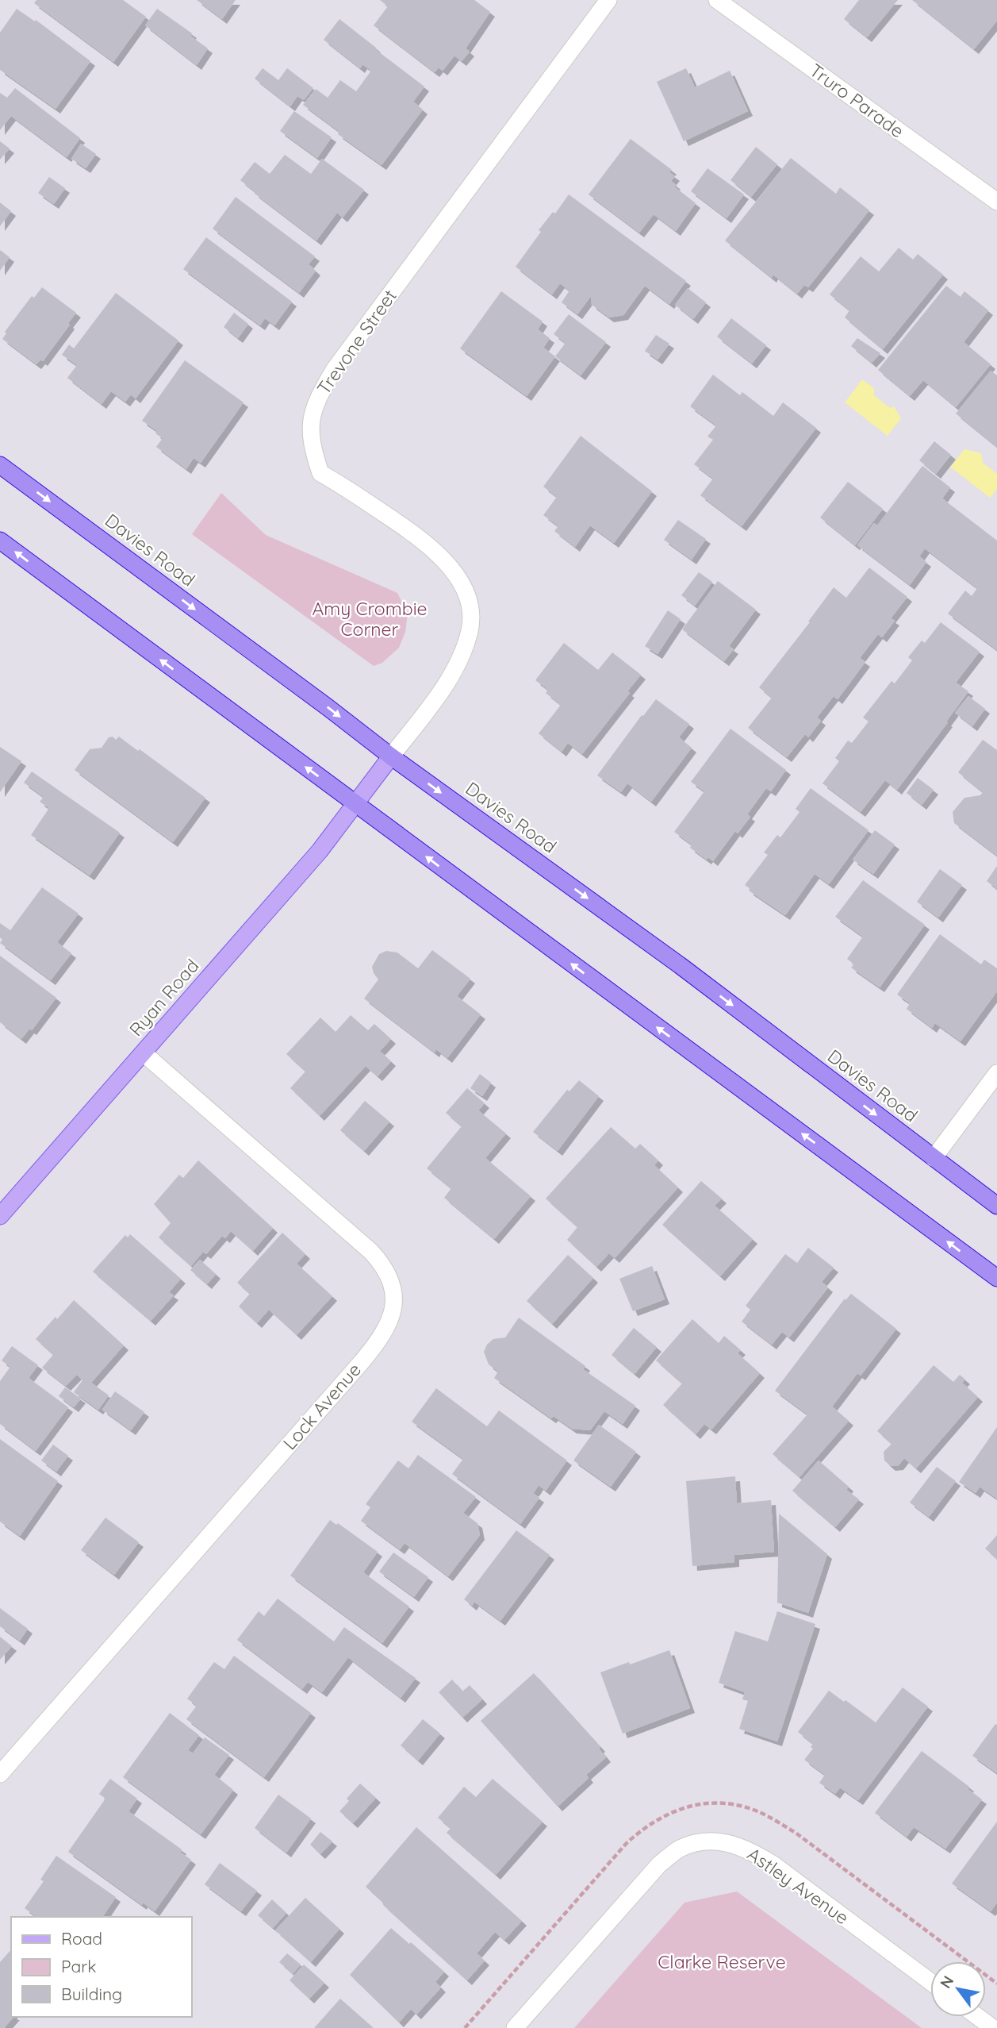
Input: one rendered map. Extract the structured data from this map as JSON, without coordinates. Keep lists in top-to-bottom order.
{
  "streets": {
    "highway": ["Davies Road"],
    "main road": ["Ryan Road"],
    "street": [
      "Truro Parade",
      "Trevone Street",
      "Lock Avenue",
      "Astley Avenue"
    ]
  },
  "crossings": [
    ["Trevone Street", "Davies Road"],
    ["Trevone Street", "Ryan Road"],
    ["Davies Road", "Ryan Road"],
    ["Ryan Road", "Lock Avenue"]
  ],
  "parks": ["Amy Crombie Corner", "Clarke Reserve"],
  "legend": ["Road", "Park", "Building"],
  "north": "top left"
}
